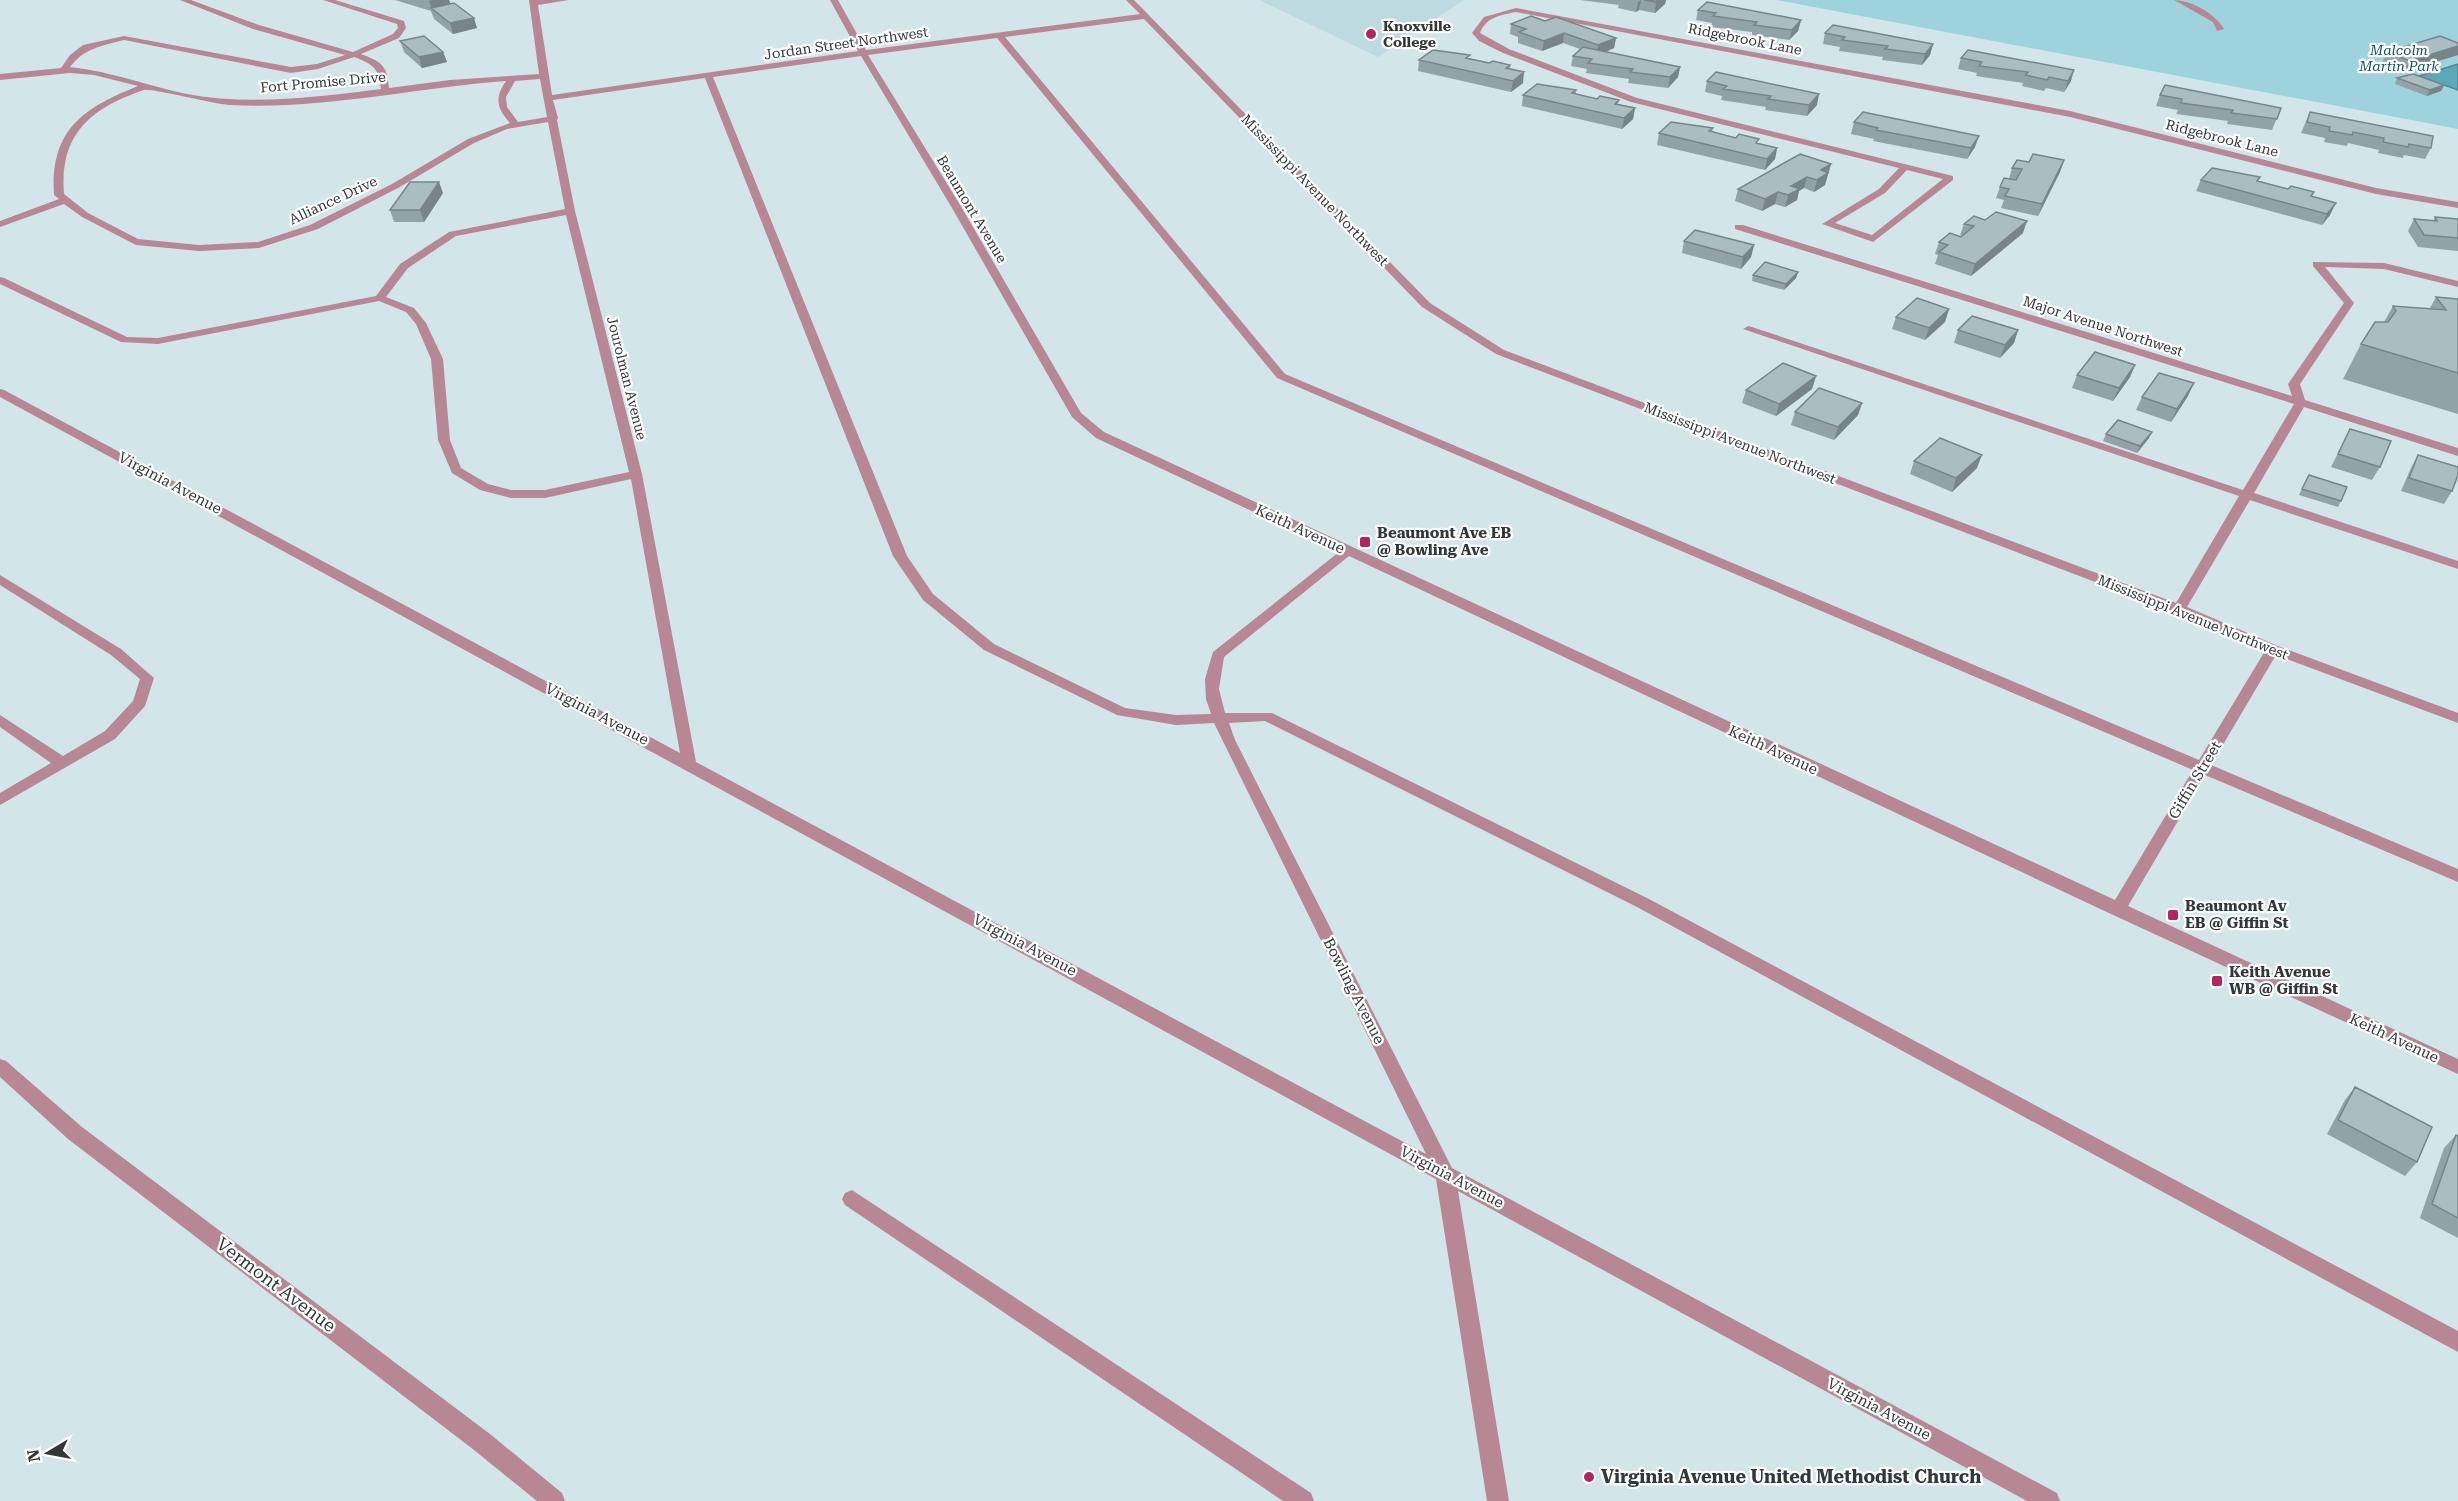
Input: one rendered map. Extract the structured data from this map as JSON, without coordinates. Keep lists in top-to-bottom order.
{
  "streets": {
    "street": [
      "Ridgebrook Lane",
      "Jordan Street Northwest",
      "Fort Promise Drive",
      "Mississippi Avenue Northwest",
      "Alliance Drive",
      "Beaumont Avenue",
      "Major Avenue Northwest",
      "Jourolman Avenue",
      "Virginia Avenue",
      "Keith Avenue",
      "Giffin Street",
      "Bowling Avenue",
      "Vermont Avenue"
    ]
  },
  "crossings": [
    ["Jordan Street Northwest", "Fort Promise Drive"],
    ["Jordan Street Northwest", "Mississippi Avenue Northwest"],
    ["Jordan Street Northwest", "Alliance Drive"],
    ["Jordan Street Northwest", "Beaumont Avenue"],
    ["Jordan Street Northwest", "Jourolman Avenue"],
    ["Fort Promise Drive", "Alliance Drive"],
    ["Fort Promise Drive", "Jourolman Avenue"],
    ["Mississippi Avenue Northwest", "Giffin Street"],
    ["Alliance Drive", "Jourolman Avenue"],
    ["Beaumont Avenue", "Keith Avenue"],
    ["Jourolman Avenue", "Virginia Avenue"],
    ["Virginia Avenue", "Bowling Avenue"],
    ["Keith Avenue", "Giffin Street"],
    ["Keith Avenue", "Bowling Avenue"]
  ],
  "parks": ["Malcolm Martin Park"],
  "places": {
    "other": ["Knoxville College", "Virginia Avenue United Methodist Church"],
    "transit": ["Beaumont Ave EB @ Bowling Ave", "Beaumont Av EB @ Giffin St", "Keith Avenue WB @ Giffin St"]
  },
  "north": "left"
}
